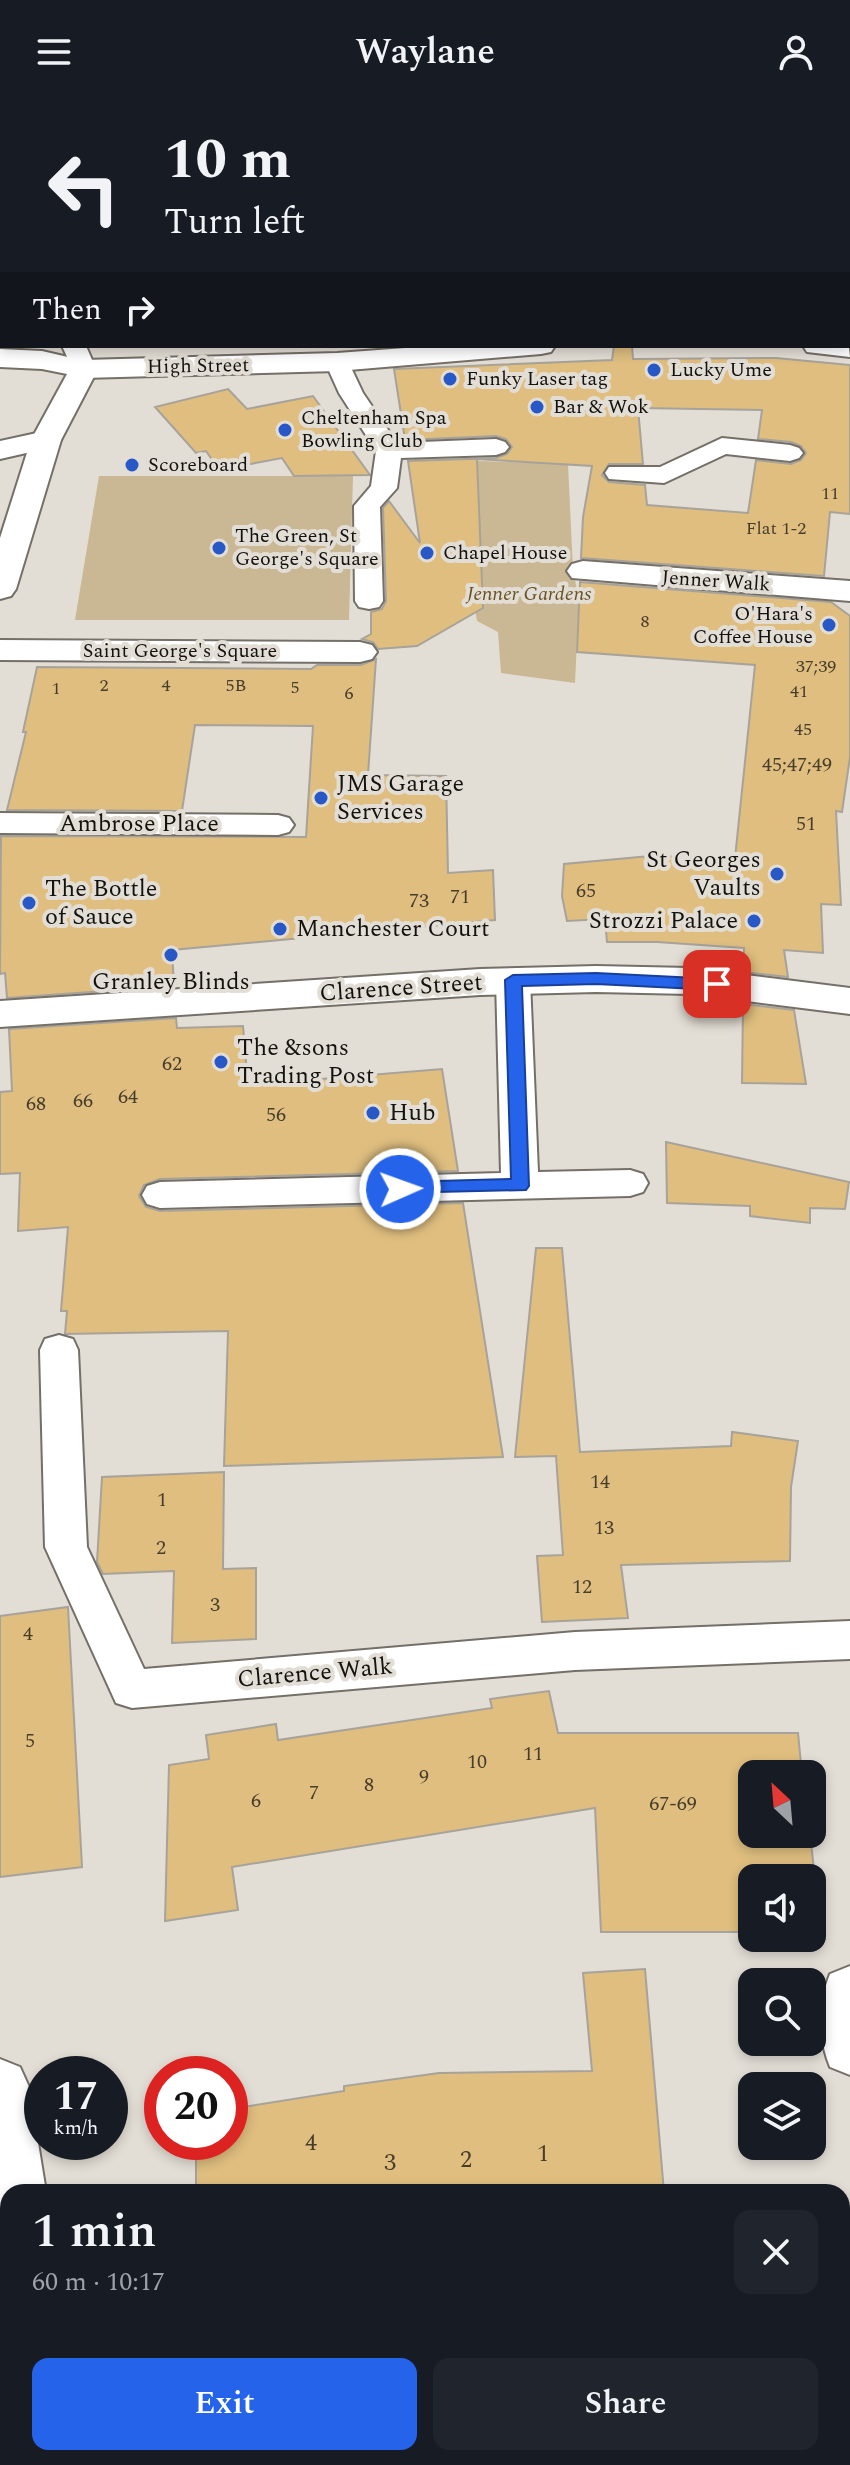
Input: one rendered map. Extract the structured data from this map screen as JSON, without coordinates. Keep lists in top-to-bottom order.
{
  "streets": {
    "street": [
      "High Street",
      "Jenner Walk",
      "Saint George's Square",
      "Clarence Street"
    ],
    "lane": ["Ambrose Place", "Clarence Walk"]
  },
  "parks": ["Jenner Gardens"],
  "places": [
    "Lucky Ume",
    "Funky Laser tag",
    "Bar & Wok",
    "Cheltenham Spa Bowling Club",
    "Scoreboard",
    "The Green, St George's Square",
    "Chapel House",
    "O'Hara's Coffee House",
    "JMS Garage Services",
    "St Georges Vaults",
    "The Bottle of Sauce",
    "Strozzi Palace",
    "Manchester Court",
    "Granley Blinds",
    "The &sons Trading Post",
    "Hub"
  ],
  "house_numbers": [
    "11",
    "Flat 1-2",
    "8",
    "37;39",
    "2",
    "4",
    "5B",
    "5",
    "1",
    "41",
    "6",
    "45",
    "45;47;49",
    "51",
    "65",
    "71",
    "73",
    "62",
    "64",
    "66",
    "68",
    "56",
    "14",
    "1",
    "13",
    "2",
    "12",
    "3",
    "4",
    "5",
    "11",
    "10",
    "9",
    "8",
    "7",
    "6",
    "67-69",
    "4",
    "1",
    "2",
    "3"
  ],
  "north": "top left",
  "page": {
    "header": "Waylane",
    "turn": ["10 m", "Turn left"],
    "then": "Then",
    "speed": "17 km/h",
    "limit": "20",
    "heading": ["1 min", "60 m · 10:17"],
    "buttons": ["Exit", "Share"]
  }
}
